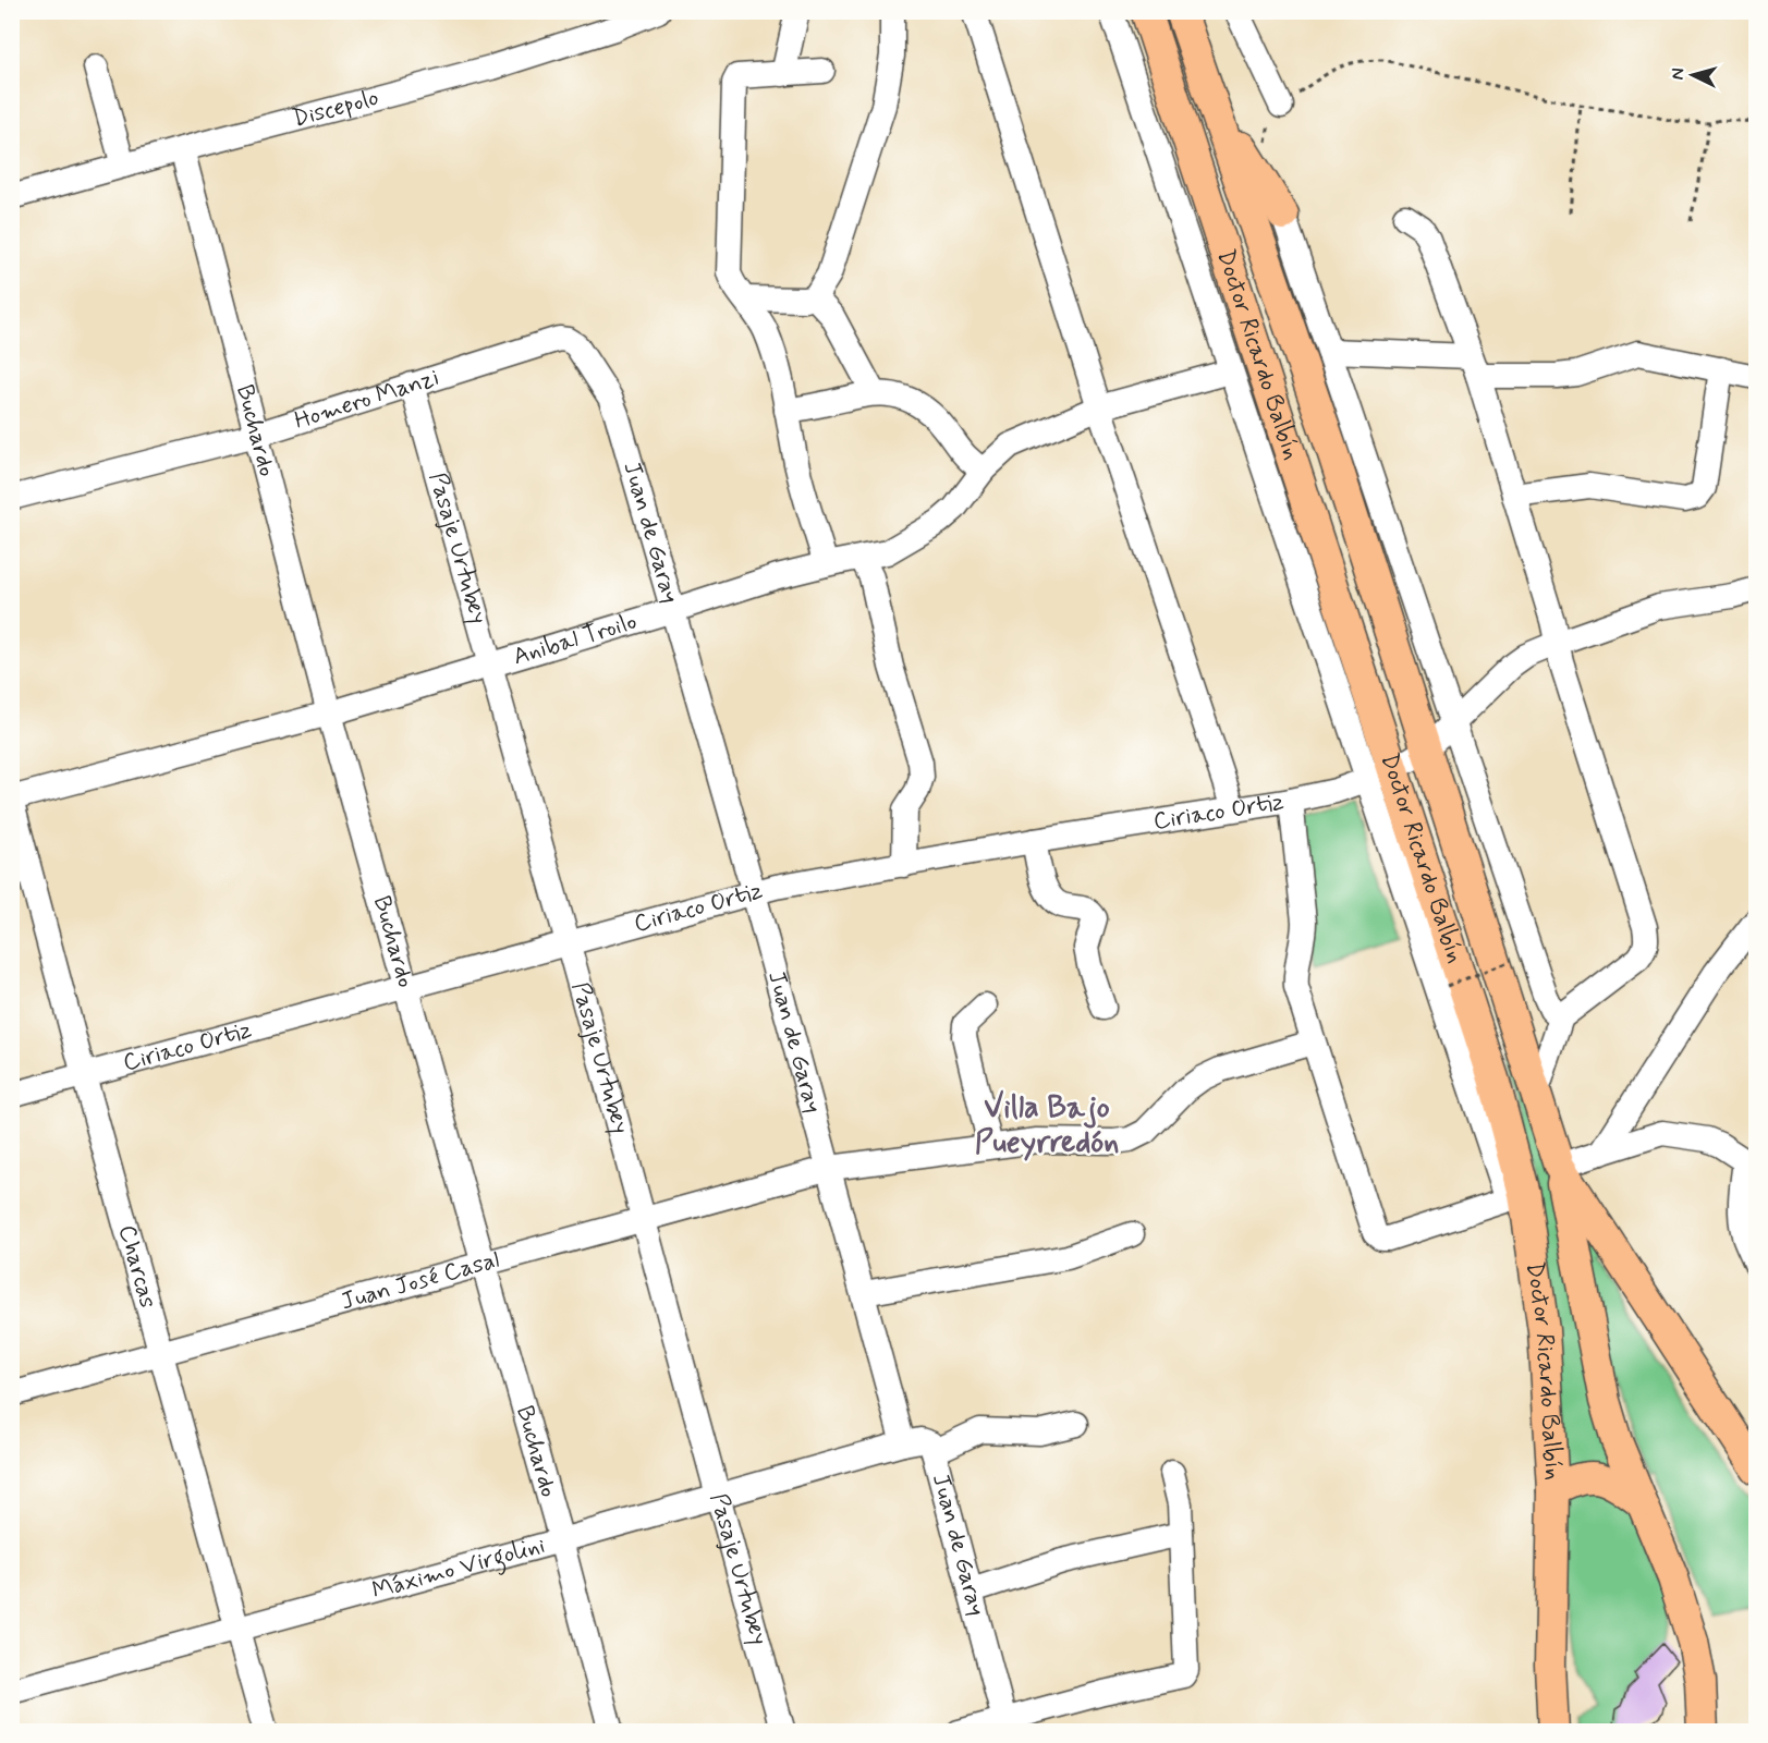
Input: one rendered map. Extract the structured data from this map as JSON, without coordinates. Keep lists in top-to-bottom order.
{
  "streets": {
    "main road": ["Doctor Ricardo Balbín"],
    "street": [
      "Discepolo",
      "Homero Manzi",
      "Buchardo",
      "Juan de Garay",
      "Pasaje Urtubey",
      "Anibal Troilo",
      "Ciriaco Ortiz",
      "Charcas",
      "Juan José Casal",
      "Máximo Virgolini"
    ]
  },
  "crossings": [
    ["Discepolo", "Buchardo"],
    ["Doctor Ricardo Balbín", "Ciriaco Ortiz"],
    ["Homero Manzi", "Buchardo"],
    ["Homero Manzi", "Juan de Garay"],
    ["Homero Manzi", "Pasaje Urtubey"],
    ["Buchardo", "Anibal Troilo"],
    ["Buchardo", "Ciriaco Ortiz"],
    ["Buchardo", "Juan José Casal"],
    ["Buchardo", "Máximo Virgolini"],
    ["Juan de Garay", "Anibal Troilo"],
    ["Juan de Garay", "Ciriaco Ortiz"],
    ["Juan de Garay", "Juan José Casal"],
    ["Juan de Garay", "Máximo Virgolini"],
    ["Pasaje Urtubey", "Anibal Troilo"],
    ["Pasaje Urtubey", "Ciriaco Ortiz"],
    ["Pasaje Urtubey", "Juan José Casal"],
    ["Pasaje Urtubey", "Máximo Virgolini"],
    ["Anibal Troilo", "Charcas"],
    ["Ciriaco Ortiz", "Charcas"],
    ["Charcas", "Juan José Casal"],
    ["Charcas", "Máximo Virgolini"]
  ],
  "districts": ["Villa Bajo Pueyrredón"],
  "north": "left"
}
